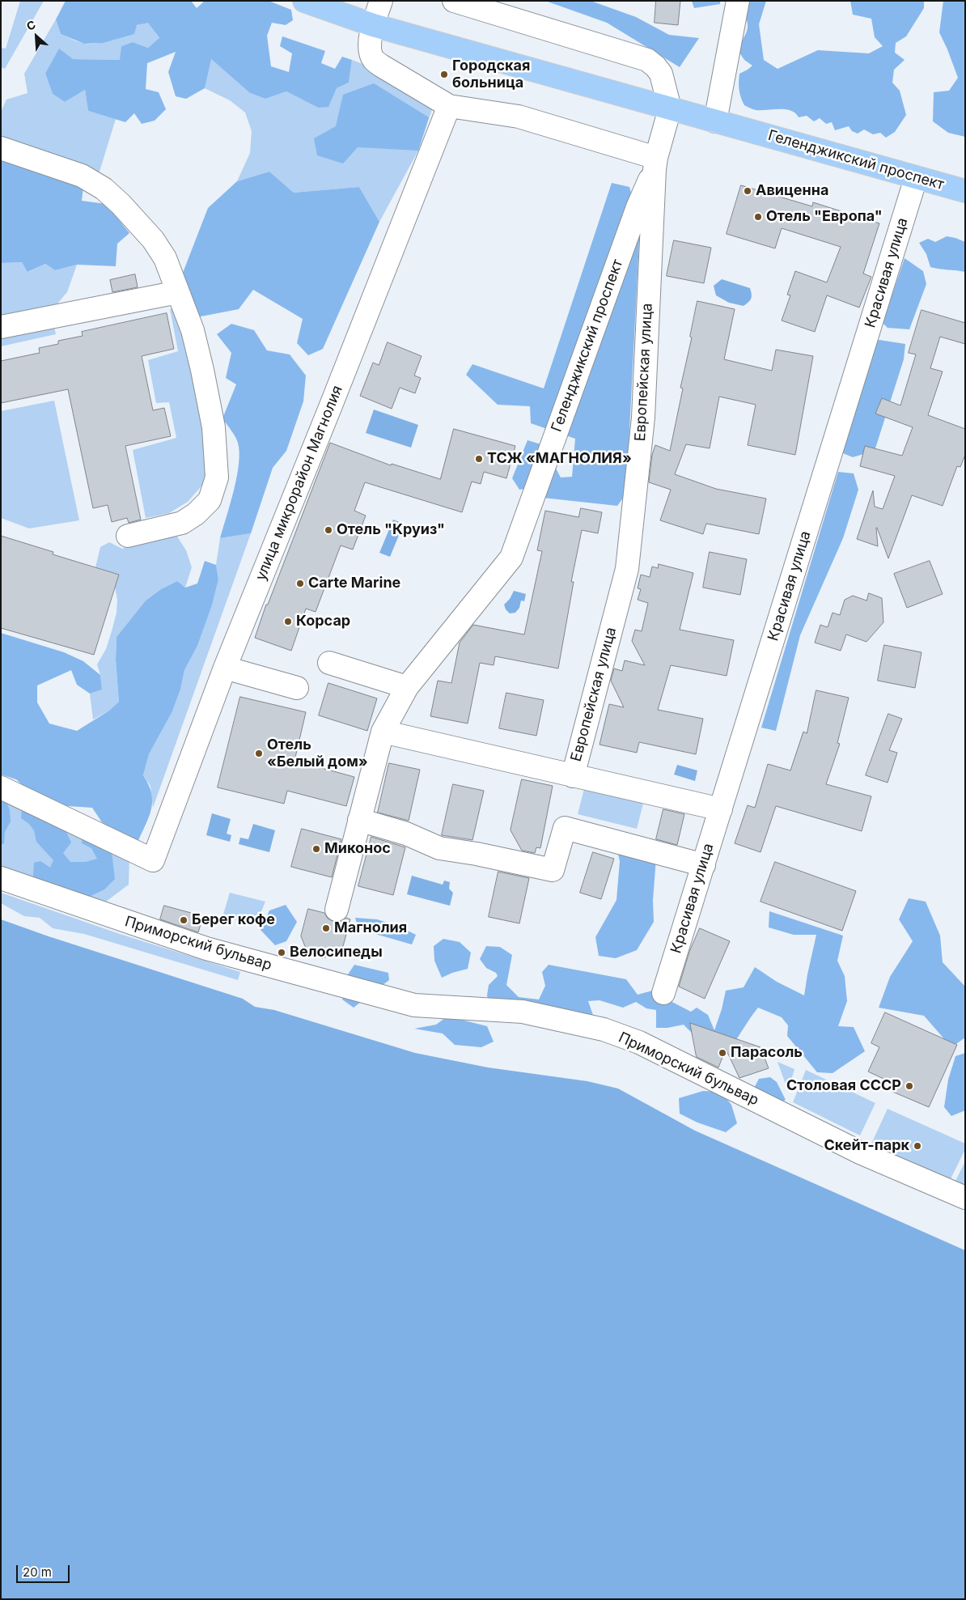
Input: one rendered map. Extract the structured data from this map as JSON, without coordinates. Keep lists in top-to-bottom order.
{
  "streets": {
    "main road": ["Геленджикский проспект"],
    "street": [
      "Красивая улица",
      "Европейская улица",
      "улица микрорайон Магнолия",
      "Приморский бульвар"
    ]
  },
  "crossings": [
    ["Геленджикский проспект", "Красивая улица"],
    ["Геленджикский проспект", "Европейская улица"]
  ],
  "places": [
    "Городская больница",
    "Авиценна",
    "Отель \"Европа\"",
    "ТСЖ «МАГНОЛИЯ»",
    "Отель \"Круиз\"",
    "Carte Marine",
    "Корсар",
    "Отель «Белый дом»",
    "Миконос",
    "Берег кофе",
    "Магнолия",
    "Велосипеды",
    "Парасоль",
    "Столовая СССР",
    "Скейт-парк"
  ],
  "scale_bar": "20 m",
  "north": "top left"
}
